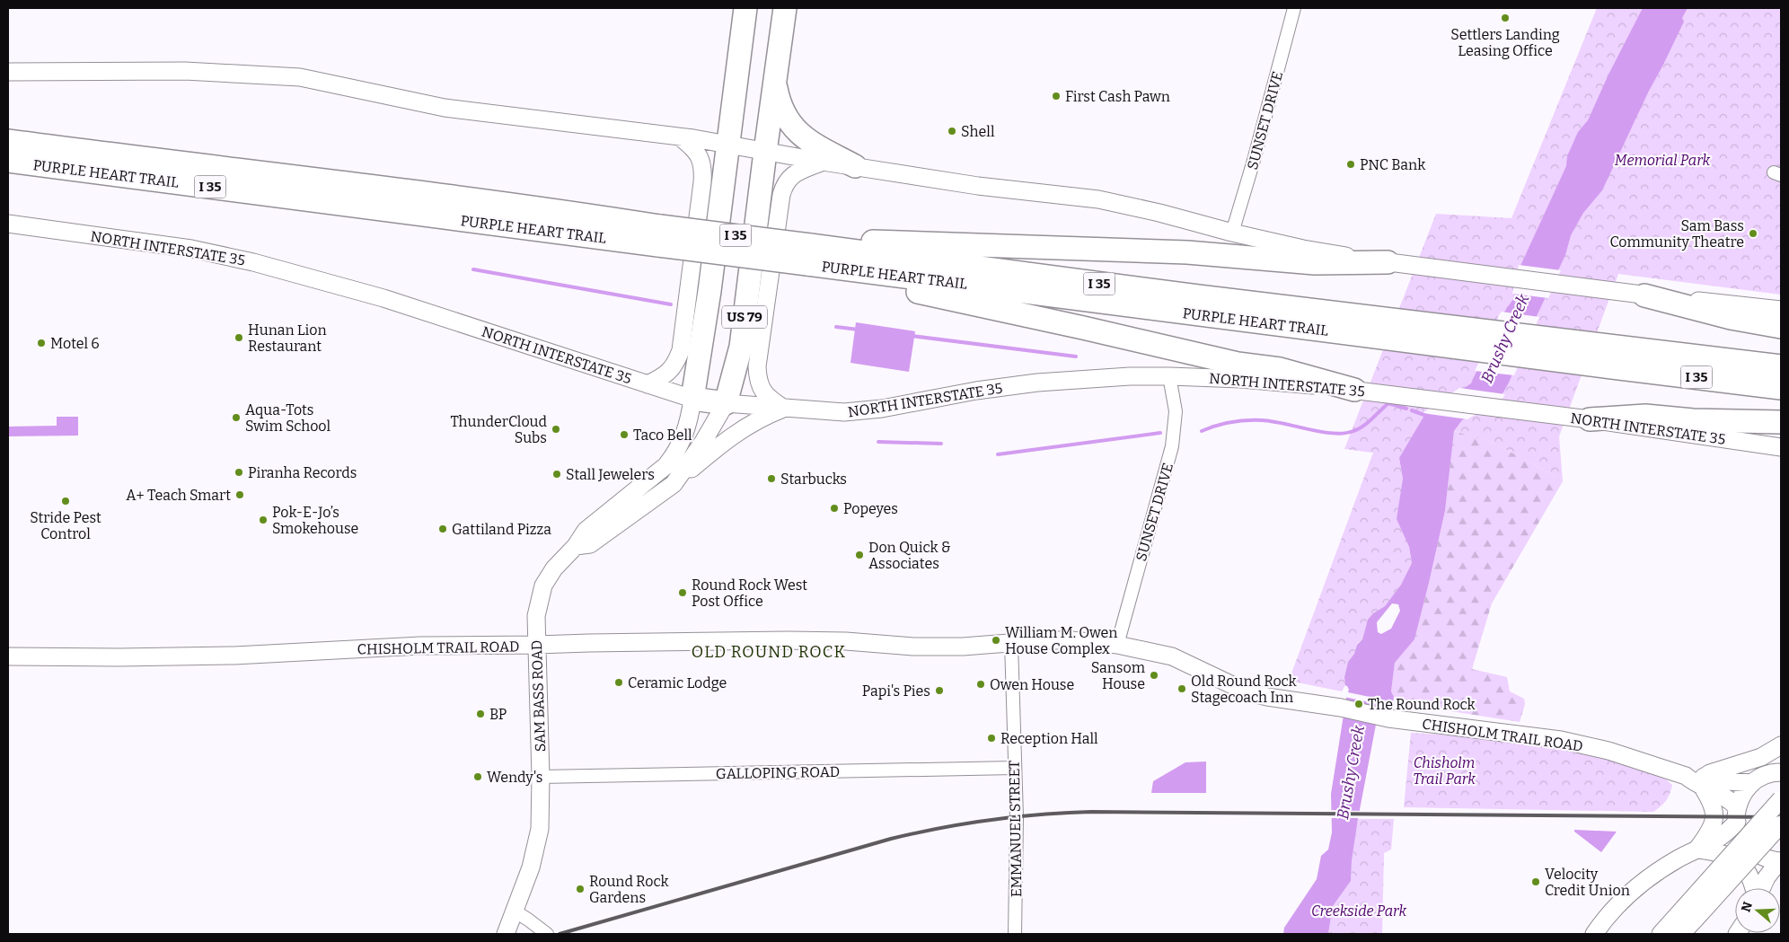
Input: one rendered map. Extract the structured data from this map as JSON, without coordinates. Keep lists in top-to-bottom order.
{
  "streets": {
    "highway": [
      "PURPLE HEART TRAIL",
      "I 35",
      "NORTH INTERSTATE 35",
      "US 79"
    ],
    "main road": ["CHISHOLM TRAIL ROAD", "SAM BASS ROAD"],
    "street": ["SUNSET DRIVE", "GALLOPING ROAD", "EMMANUEL STREET"]
  },
  "crossings": [
    ["SUNSET DRIVE", "NORTH INTERSTATE 35"],
    ["SUNSET DRIVE", "CHISHOLM TRAIL ROAD"],
    ["NORTH INTERSTATE 35", "US 79"],
    ["NORTH INTERSTATE 35", "SAM BASS ROAD"],
    ["US 79", "SAM BASS ROAD"],
    ["CHISHOLM TRAIL ROAD", "SAM BASS ROAD"],
    ["CHISHOLM TRAIL ROAD", "EMMANUEL STREET"],
    ["SAM BASS ROAD", "GALLOPING ROAD"],
    ["GALLOPING ROAD", "EMMANUEL STREET"]
  ],
  "districts": ["OLD ROUND ROCK"],
  "water": ["Brushy Creek"],
  "parks": ["Memorial Park", "Chisholm Trail Park", "Creekside Park"],
  "places": [
    "Settlers Landing Leasing Office",
    "First Cash Pawn",
    "Shell",
    "PNC Bank",
    "Sam Bass Community Theatre",
    "Hunan Lion Restaurant",
    "Motel 6",
    "Aqua-Tots Swim School",
    "ThunderCloud Subs",
    "Taco Bell",
    "Piranha Records",
    "Stall Jewelers",
    "Starbucks",
    "A+ Teach Smart",
    "Stride Pest Control",
    "Popeyes",
    "Pok-E-Jo’s Smokehouse",
    "Gattiland Pizza",
    "Don Quick & Associates",
    "Round Rock West Post Office",
    "William M. Owen House Complex",
    "Sansom House",
    "Ceramic Lodge",
    "Owen House",
    "Old Round Rock Stagecoach Inn",
    "Papi's Pies",
    "The Round Rock",
    "BP",
    "Reception Hall",
    "Wendy's",
    "Velocity Credit Union",
    "Round Rock Gardens"
  ],
  "north": "left"
}
